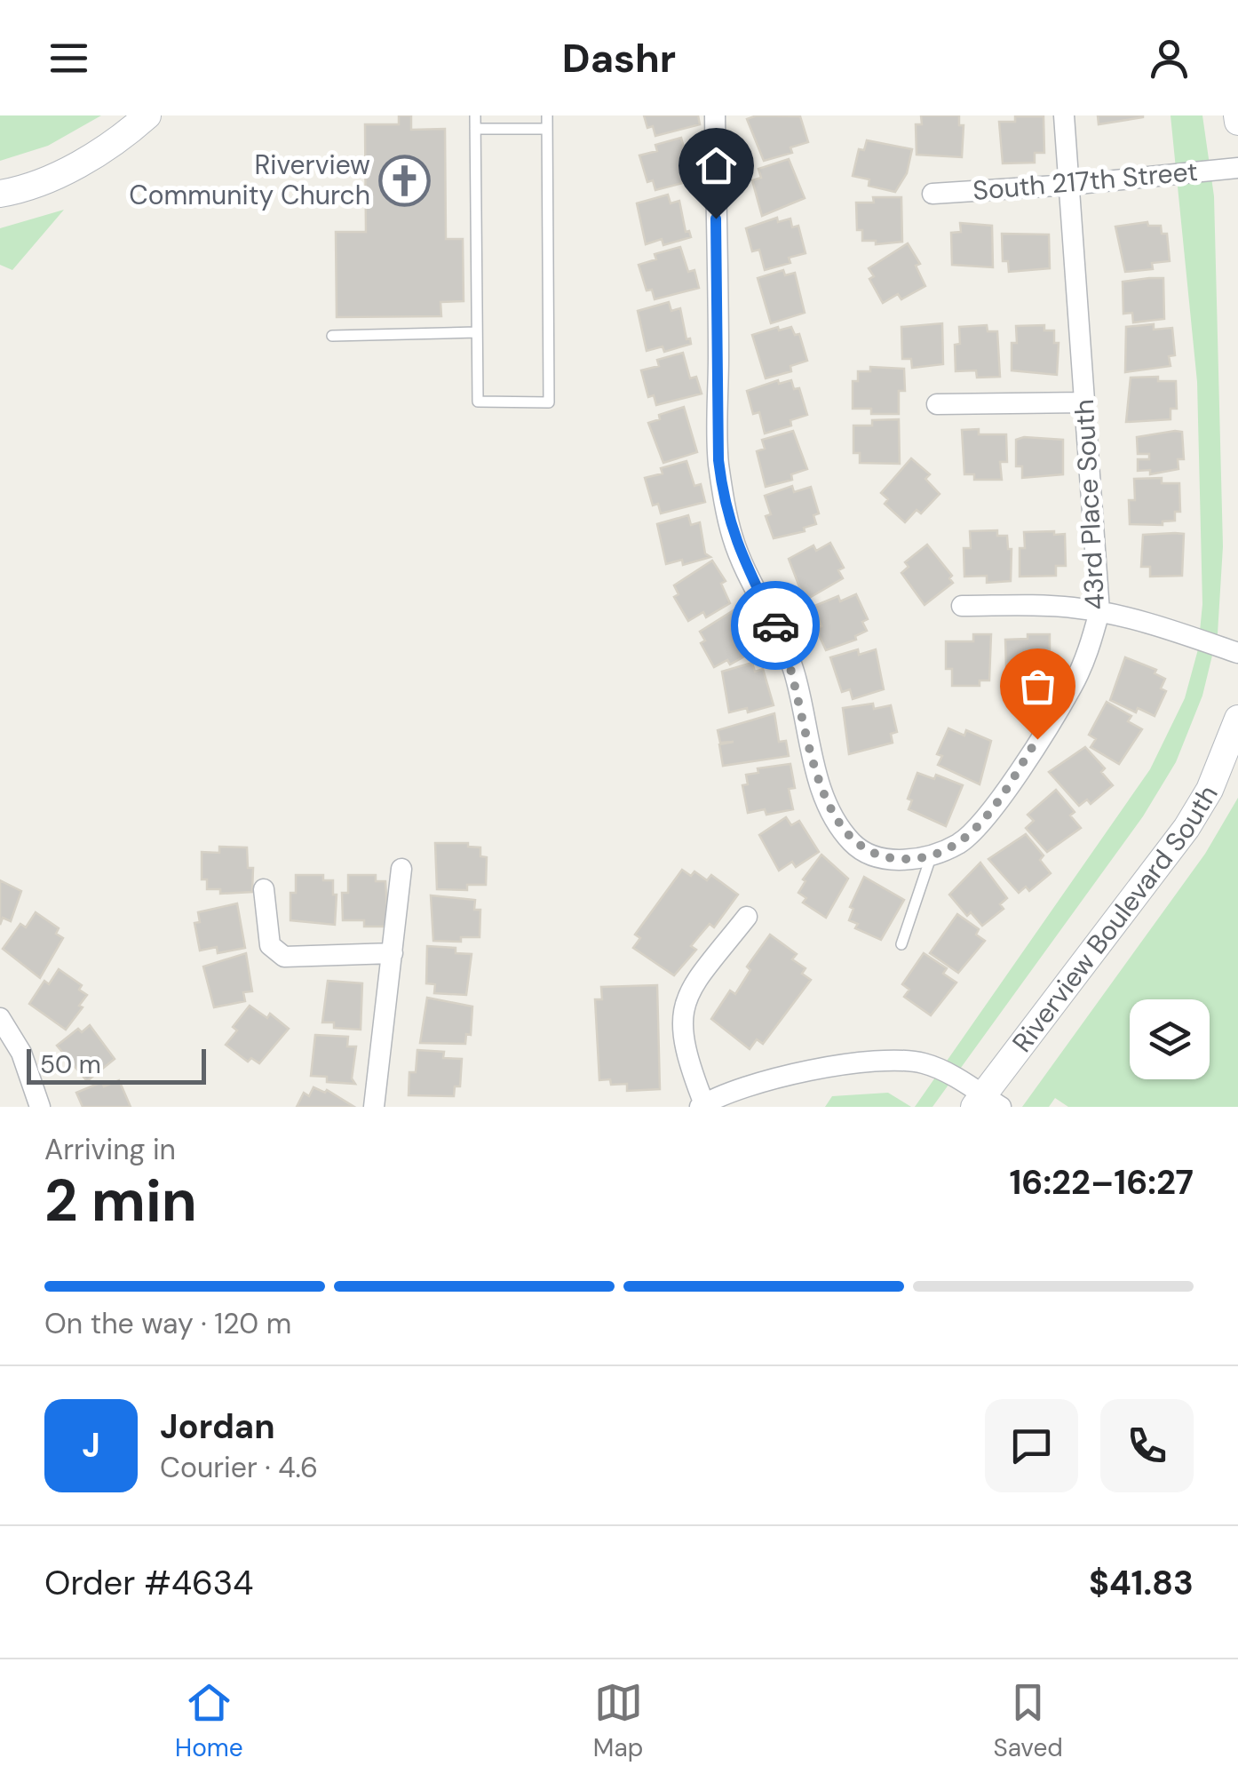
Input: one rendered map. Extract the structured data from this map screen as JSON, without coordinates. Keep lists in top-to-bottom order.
{
  "streets": {
    "street": ["South 217th Street", "43rd Place South", "Riverview Boulevard South"]
  },
  "crossings": [
    ["South 217th Street", "43rd Place South"]
  ],
  "places": {
    "church": ["Riverview Community Church"]
  },
  "scale_bar": "50 m",
  "page": {
    "header": "Dashr",
    "scale": "50 m",
    "heading": ["2 min", "Arriving in", "16:22–16:27"],
    "panel": [
      "Jordan",
      "Courier · 4.6",
      "Order #4634",
      "$41.83"
    ],
    "bar": "On the way · 120 m",
    "round": "J",
    "tabs": ["Home", "Map", "Saved"]
  }
}
